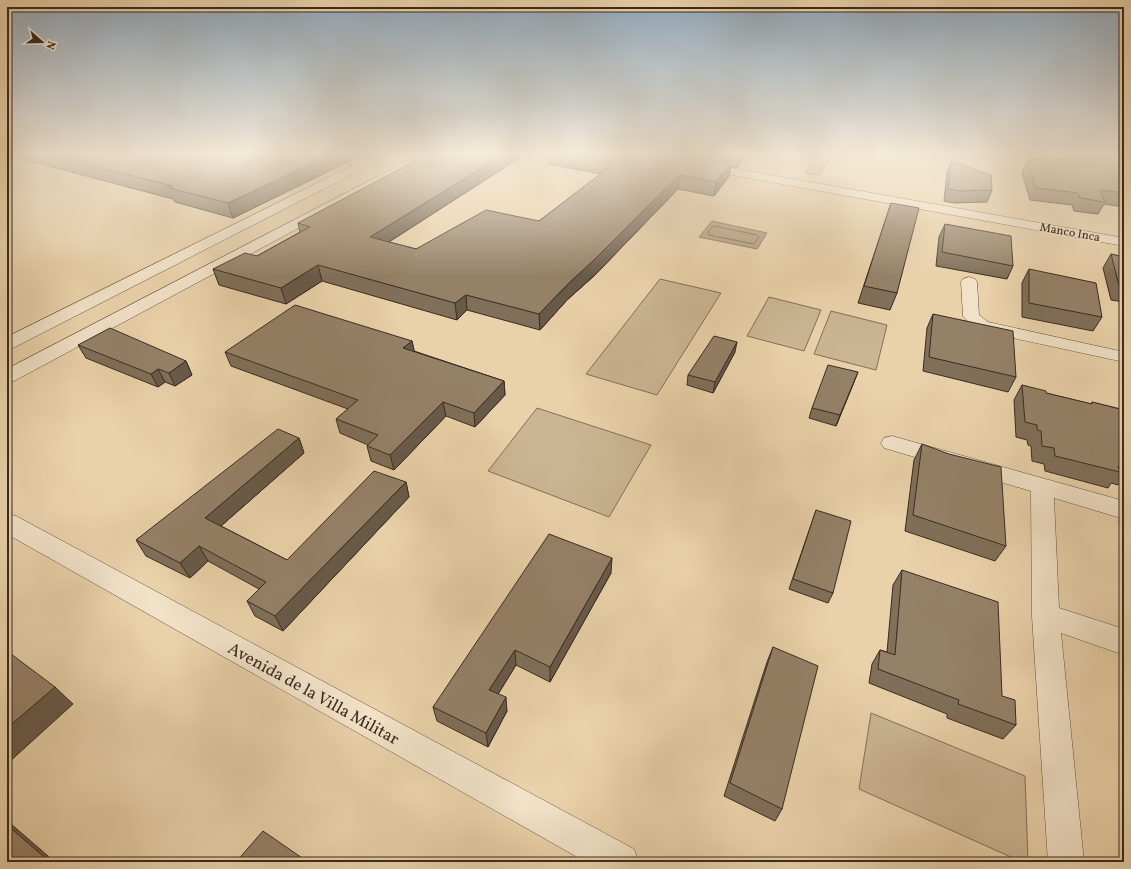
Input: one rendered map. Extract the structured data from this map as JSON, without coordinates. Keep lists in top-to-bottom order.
{
  "streets": {
    "street": ["Manco Inca", "Avenida de la Villa Militar"]
  },
  "north": "right"
}
